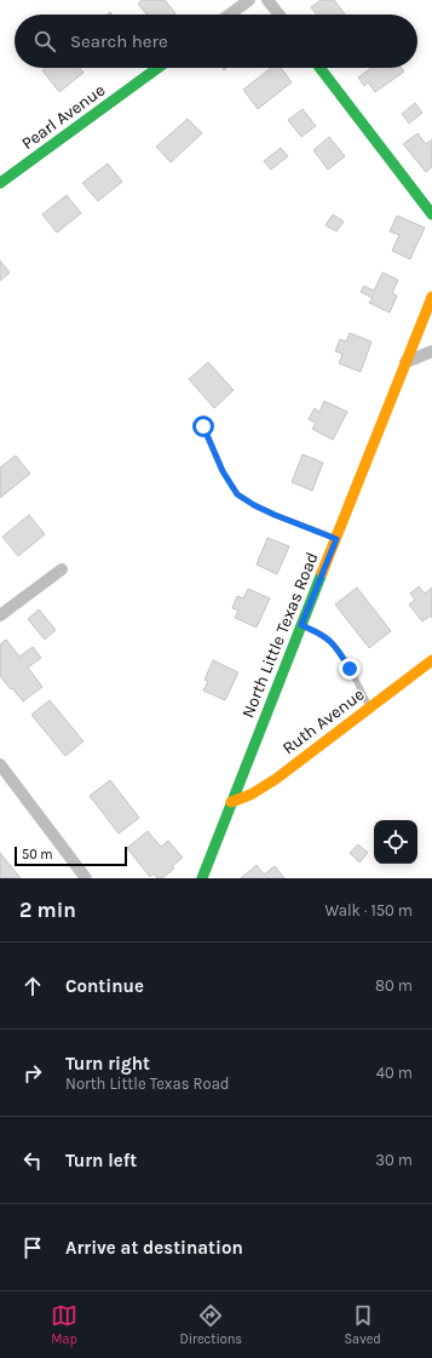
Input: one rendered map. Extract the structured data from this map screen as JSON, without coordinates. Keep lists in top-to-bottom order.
{
  "streets": {
    "street": ["Pearl Avenue", "North Little Texas Road", "Ruth Avenue"]
  },
  "crossings": [
    ["North Little Texas Road", "Ruth Avenue"]
  ],
  "scale_bar": "50 m",
  "page": {
    "search": "Search here",
    "scale": "50 m",
    "heading": ["2 min", "Walk · 150 m"],
    "list": [
      ["Continue", "80 m"],
      ["Turn right", "North Little Texas Road", "40 m"],
      ["Turn left", "30 m"],
      "Arrive at destination"
    ],
    "nav": ["Map", "Directions", "Saved"]
  }
}
